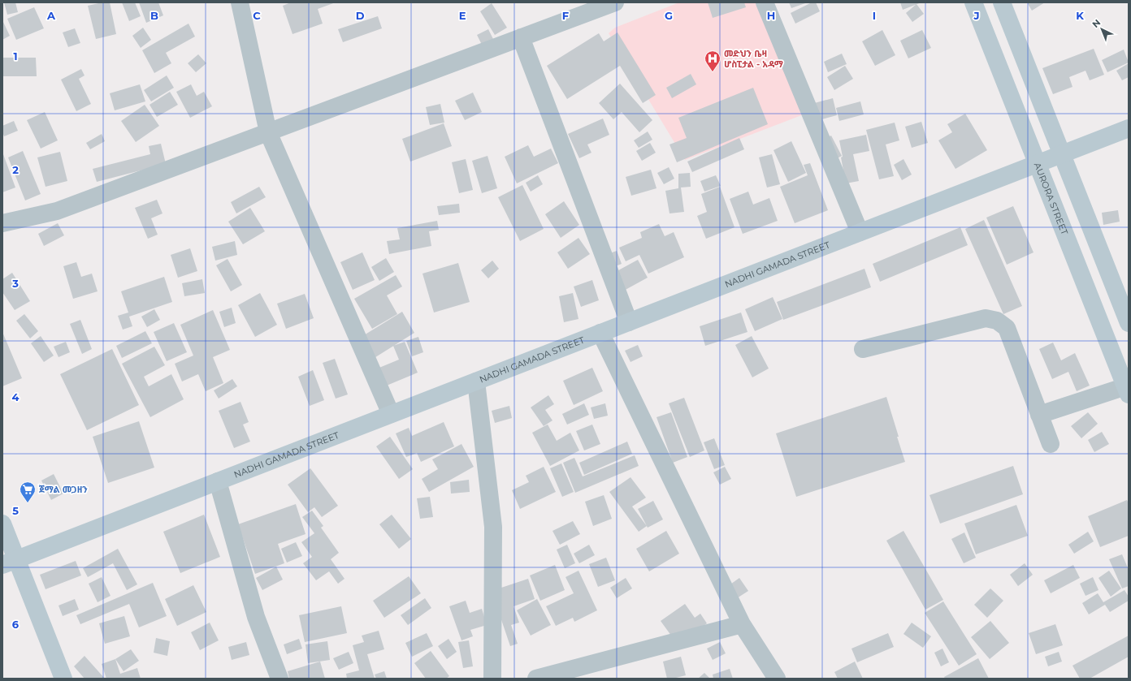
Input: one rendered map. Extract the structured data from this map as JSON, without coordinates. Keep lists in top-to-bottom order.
{
  "streets": {
    "street": ["AURORA STREET", "NADHI GAMADA STREET"]
  },
  "crossings": [
    ["AURORA STREET", "NADHI GAMADA STREET"]
  ],
  "places": {
    "hospital": ["መድህን ቤዛ ሆስፒታል - አዳማ"],
    "supermarket": ["ጀማል መጋዘን"]
  },
  "north": "top left",
  "grid": {
    "columns": [
      "A",
      "B",
      "C",
      "D",
      "E",
      "F",
      "G",
      "H",
      "I",
      "J",
      "K"
    ],
    "rows": [
      "1",
      "2",
      "3",
      "4",
      "5",
      "6"
    ]
  }
}
